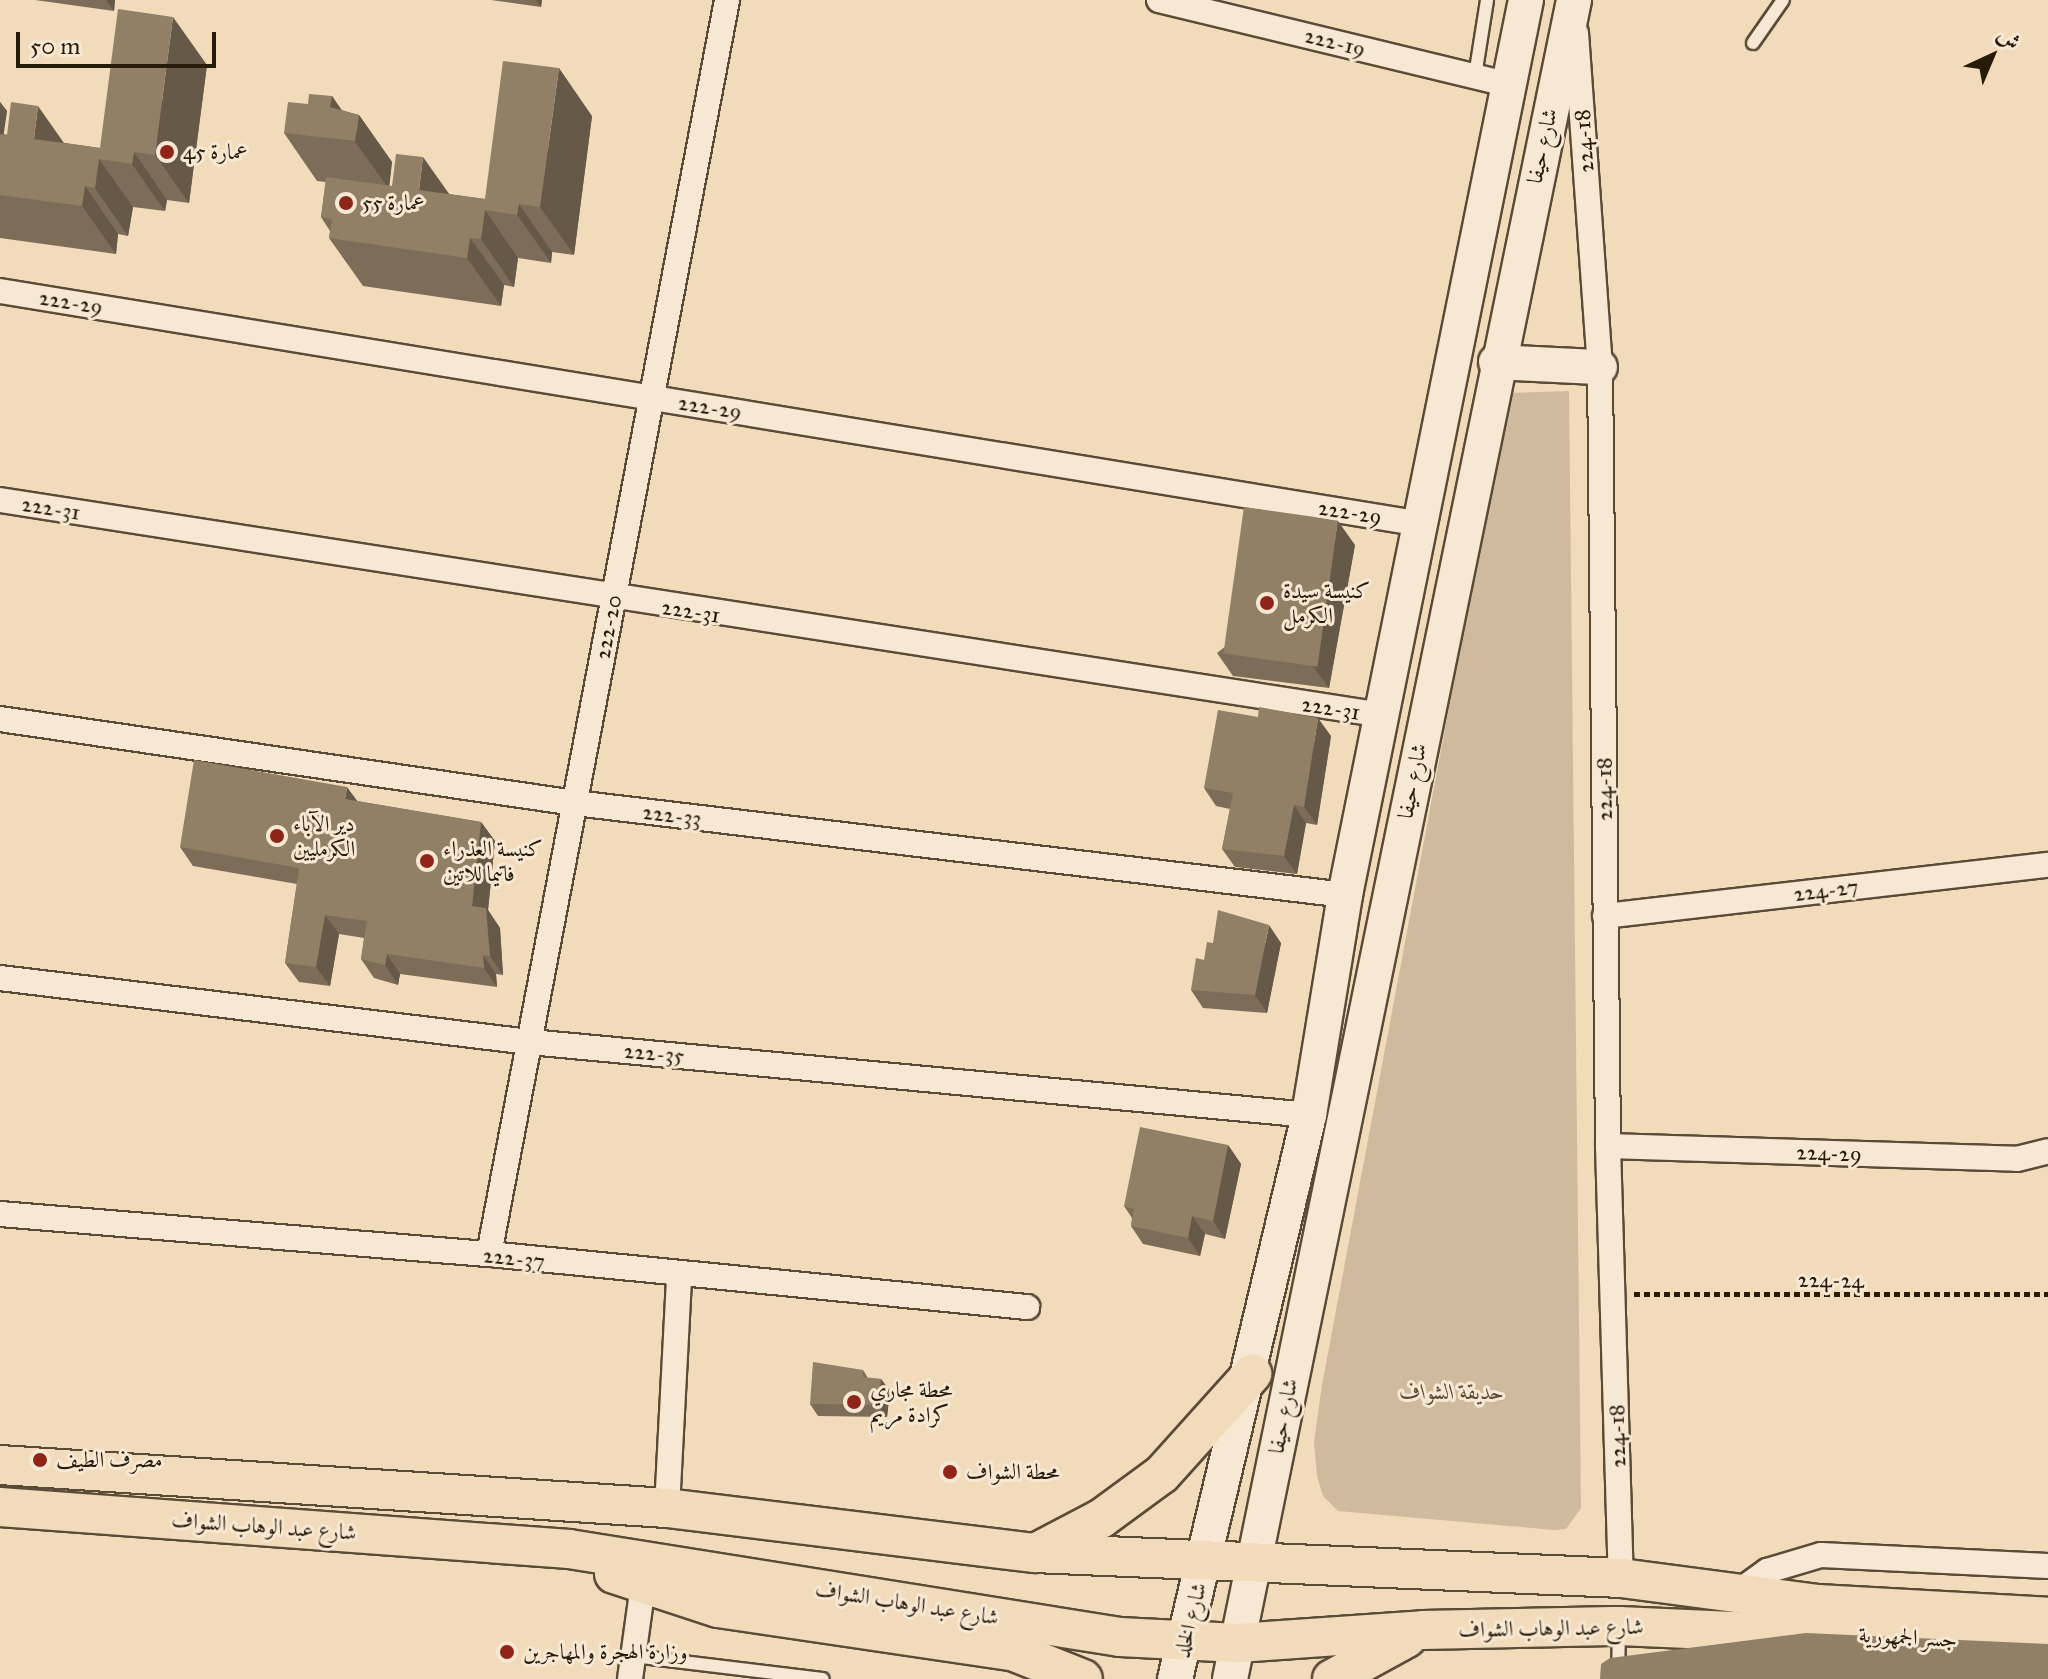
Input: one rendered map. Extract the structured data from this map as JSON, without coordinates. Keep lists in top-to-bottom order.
{
  "streets": {
    "main road": [
      "شارع حيفا",
      "شارع عبد الوهاب الشواف",
      "شارع الخلد",
      "جسر الجمهورية"
    ],
    "street": [
      "222-19",
      "224-18",
      "222-29",
      "222-31",
      "222-20",
      "222-33",
      "224-27",
      "222-35",
      "224-29",
      "222-37"
    ],
    "path": ["224-24"]
  },
  "crossings": [
    ["222-19", "شارع حيفا"],
    ["224-18", "شارع حيفا"],
    ["224-18", "224-27"],
    ["224-18", "224-29"],
    ["224-18", "224-24"],
    ["224-18", "شارع عبد الوهاب الشواف"],
    ["شارع حيفا", "222-29"],
    ["شارع حيفا", "222-31"],
    ["شارع حيفا", "222-33"],
    ["شارع حيفا", "222-35"],
    ["شارع حيفا", "شارع عبد الوهاب الشواف"],
    ["شارع حيفا", "شارع الخلد"],
    ["222-29", "222-20"],
    ["222-31", "222-20"],
    ["222-20", "222-33"],
    ["222-20", "222-35"],
    ["222-20", "222-37"],
    ["شارع عبد الوهاب الشواف", "شارع الخلد"],
    ["شارع عبد الوهاب الشواف", "جسر الجمهورية"]
  ],
  "parks": ["حديقة الشواف"],
  "places": [
    "عمارة 45",
    "عمارة 55",
    "كنيسة سيدة الكرمل",
    "دير الآباء الكرمليين",
    "كنيسة العذراء فاتيما للاتين",
    "محطة مجاري كرادة مريم",
    "مصرف الطيف",
    "محطة الشواف",
    "وزارة الهجرة والمهاجرين"
  ],
  "scale_bar": "50 m",
  "north": "top right"
}
